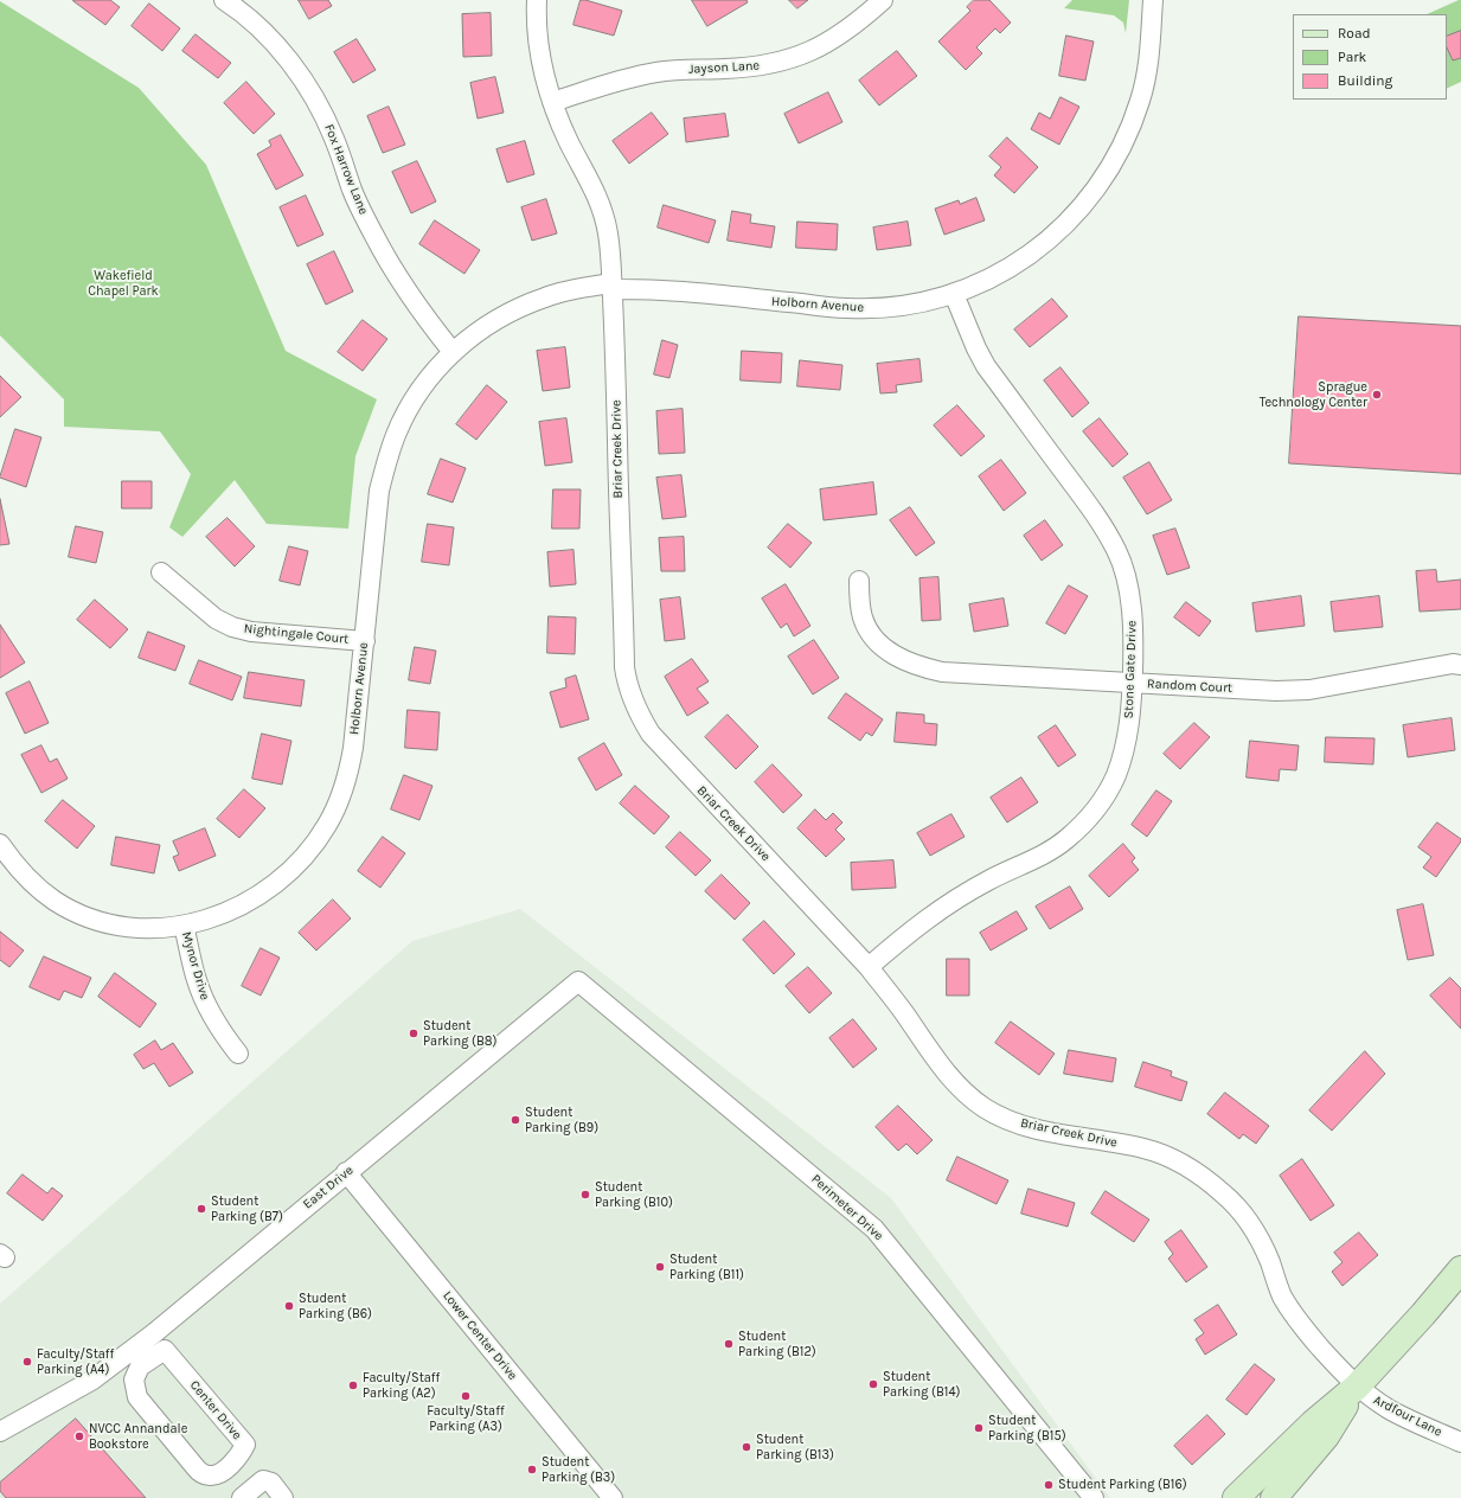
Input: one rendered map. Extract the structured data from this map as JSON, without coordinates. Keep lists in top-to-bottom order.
{
  "streets": {
    "street": [
      "Jayson Lane",
      "Fox Harrow Lane",
      "Holborn Avenue",
      "Briar Creek Drive",
      "Nightingale Court",
      "Stone Gate Drive",
      "Random Court",
      "Mynor Drive",
      "East Drive",
      "Perimeter Drive",
      "Lower Center Drive",
      "Center Drive",
      "Ardfour Lane"
    ]
  },
  "crossings": [
    ["Jayson Lane", "Briar Creek Drive"],
    ["Fox Harrow Lane", "Holborn Avenue"],
    ["Holborn Avenue", "Briar Creek Drive"],
    ["Holborn Avenue", "Nightingale Court"],
    ["Holborn Avenue", "Stone Gate Drive"],
    ["Holborn Avenue", "Mynor Drive"],
    ["Briar Creek Drive", "Stone Gate Drive"],
    ["Briar Creek Drive", "Ardfour Lane"],
    ["Stone Gate Drive", "Random Court"],
    ["East Drive", "Perimeter Drive"],
    ["East Drive", "Lower Center Drive"],
    ["East Drive", "Center Drive"]
  ],
  "parks": ["Wakefield Chapel Park"],
  "places": [
    "Sprague Technology Center",
    "Student Parking (B8)",
    "Student Parking (B9)",
    "Student Parking (B10)",
    "Student Parking (B7)",
    "Student Parking (B11)",
    "Student Parking (B6)",
    "Student Parking (B12)",
    "Faculty/Staff Parking (A4)",
    "Student Parking (B14)",
    "Faculty/Staff Parking (A2)",
    "Faculty/Staff Parking (A3)",
    "Student Parking (B15)",
    "NVCC Annandale Bookstore",
    "Student Parking (B13)",
    "Student Parking (B3)",
    "Student Parking (B16)"
  ],
  "legend": ["Road", "Park", "Building"]
}
